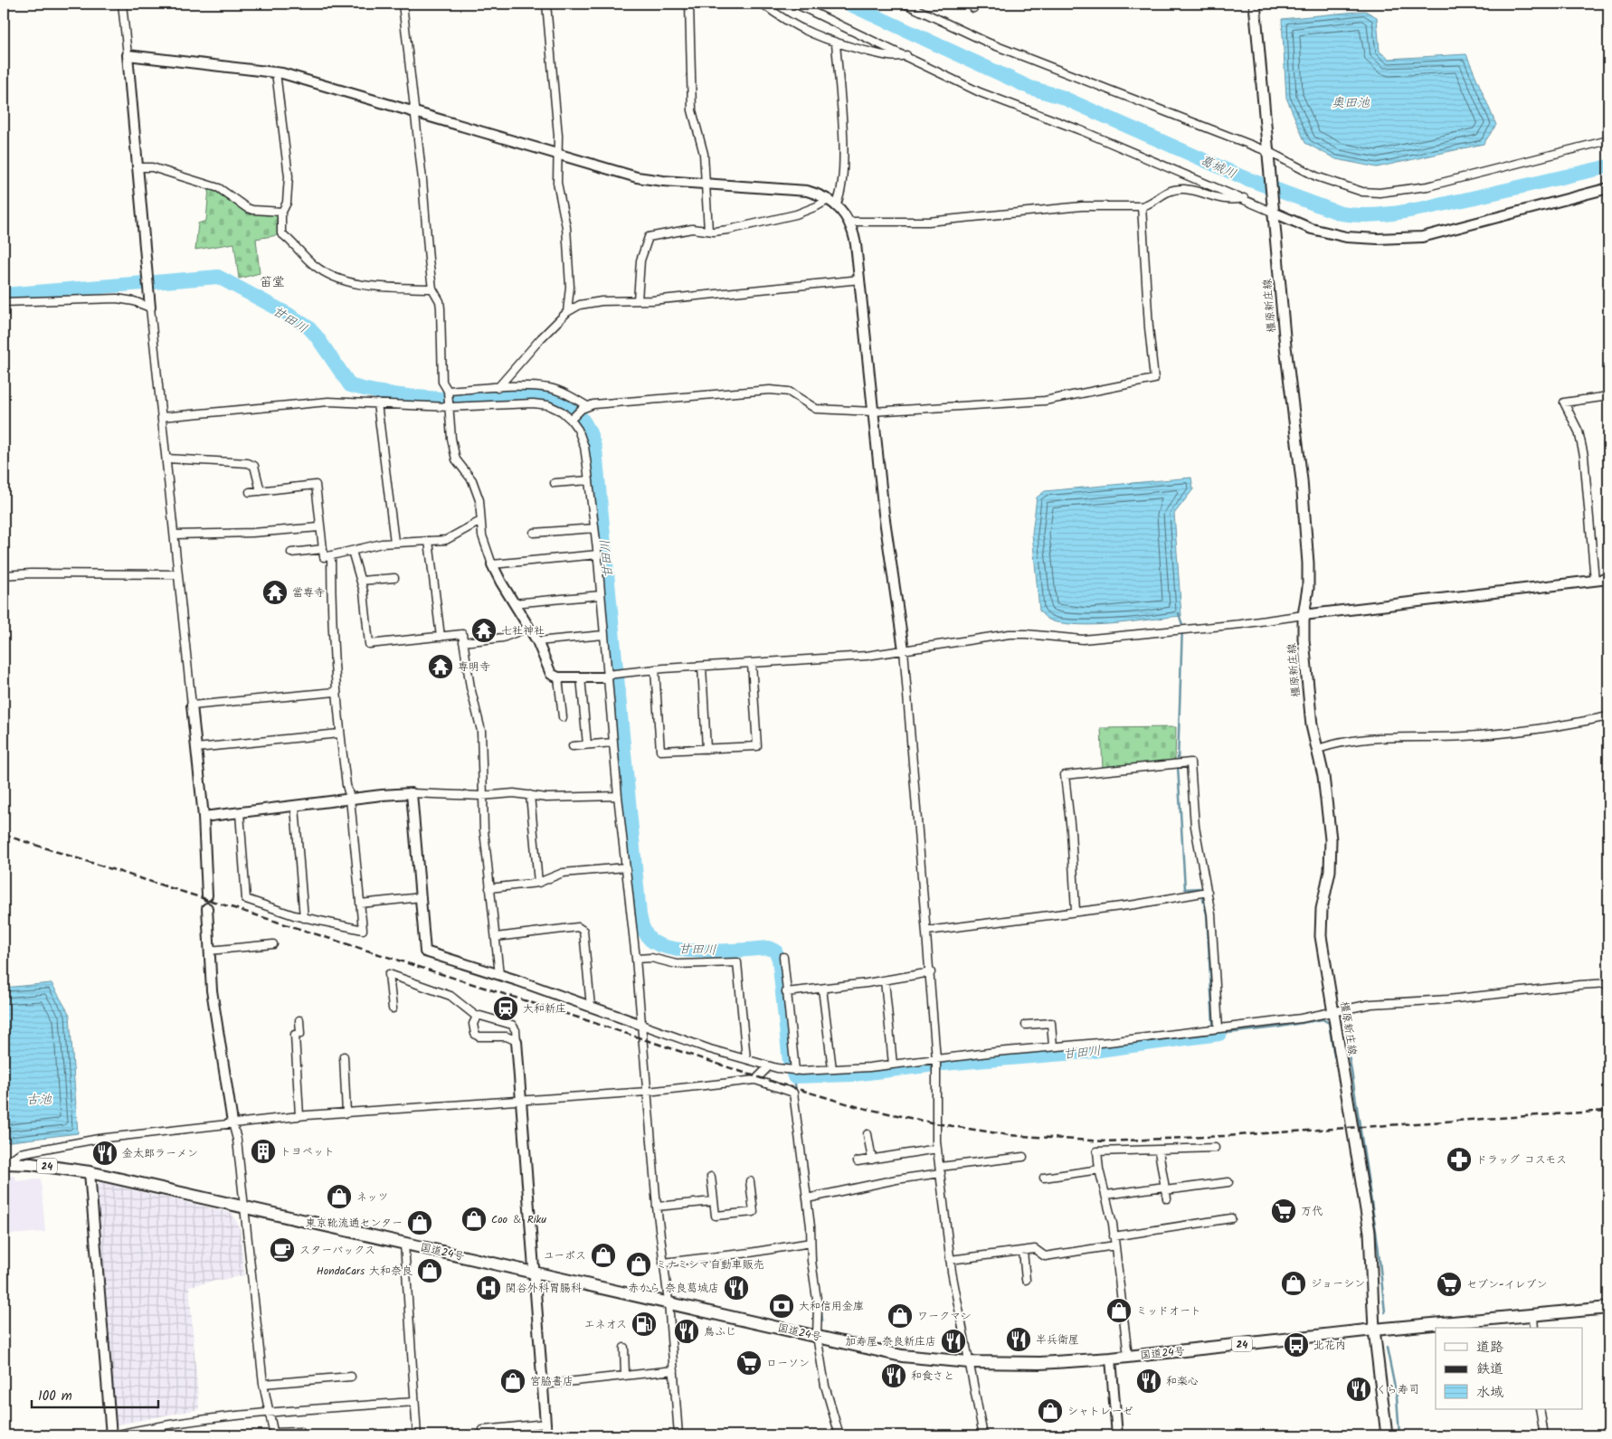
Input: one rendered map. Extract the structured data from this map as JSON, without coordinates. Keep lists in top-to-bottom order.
{
  "streets": {
    "highway": ["24", "国道24号"],
    "main road": ["橿原新庄線"]
  },
  "crossings": [
    ["橿原新庄線", "国道24号"]
  ],
  "districts": ["笛堂"],
  "water": [
    "奥田池",
    "葛城川",
    "甘田川",
    "古池"
  ],
  "places": {
    "temple": ["當専寺", "七社神社", "専明寺"],
    "station": ["大和新庄"],
    "building": ["トヨペット"],
    "restaurant": [
      "金太郎ラーメン",
      "赤から 奈良葛城店",
      "鳥ふじ",
      "半兵衛屋",
      "加寿屋 奈良新庄店",
      "和食さと",
      "和楽心",
      "くら寿司"
    ],
    "pharmacy": ["ドラッグ コスモス"],
    "shop": [
      "ネッツ",
      "Coo ＆ Riku",
      "東京靴流通センター",
      "ユーポス",
      "ミナミシマ自動車販売",
      "HondaCars 大和奈良",
      "ジョーシン",
      "ミッドオート",
      "ワークマン",
      "宮脇書店",
      "シャトレーゼ"
    ],
    "supermarket": ["万代", "セブン-イレブン", "ローソン"],
    "cafe": ["スターバックス"],
    "hospital": ["関谷外科胃腸科"],
    "bank": ["大和信用金庫"],
    "fuel station": ["エネオス"],
    "bus stop": ["北花内"]
  },
  "legend": ["道路", "鉄道", "水域"],
  "scale_bar": "100 m"
}
